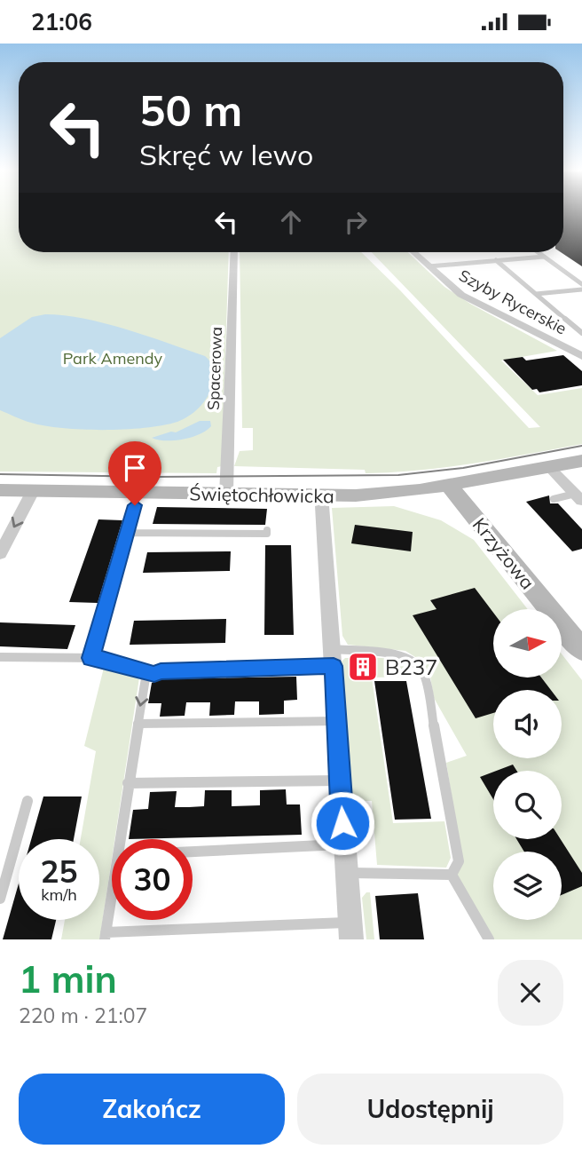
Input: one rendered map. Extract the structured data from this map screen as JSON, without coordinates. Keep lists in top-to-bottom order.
{
  "streets": {
    "main road": ["Świętochłowicka", "Krzyżowa"],
    "street": ["Szyby Rycerskie", "Spacerowa"]
  },
  "crossings": [
    ["Spacerowa", "Świętochłowicka"],
    ["Świętochłowicka", "Krzyżowa"]
  ],
  "parks": ["Park Amendy"],
  "places": {
    "building": ["B237"]
  },
  "north": "right",
  "page": {
    "status": "21:06",
    "turn": ["50 m", "Skręć w lewo"],
    "speed": "25 km/h",
    "limit": "30",
    "heading": ["1 min", "220 m · 21:07"],
    "buttons": ["Zakończ", "Udostępnij"]
  }
}
